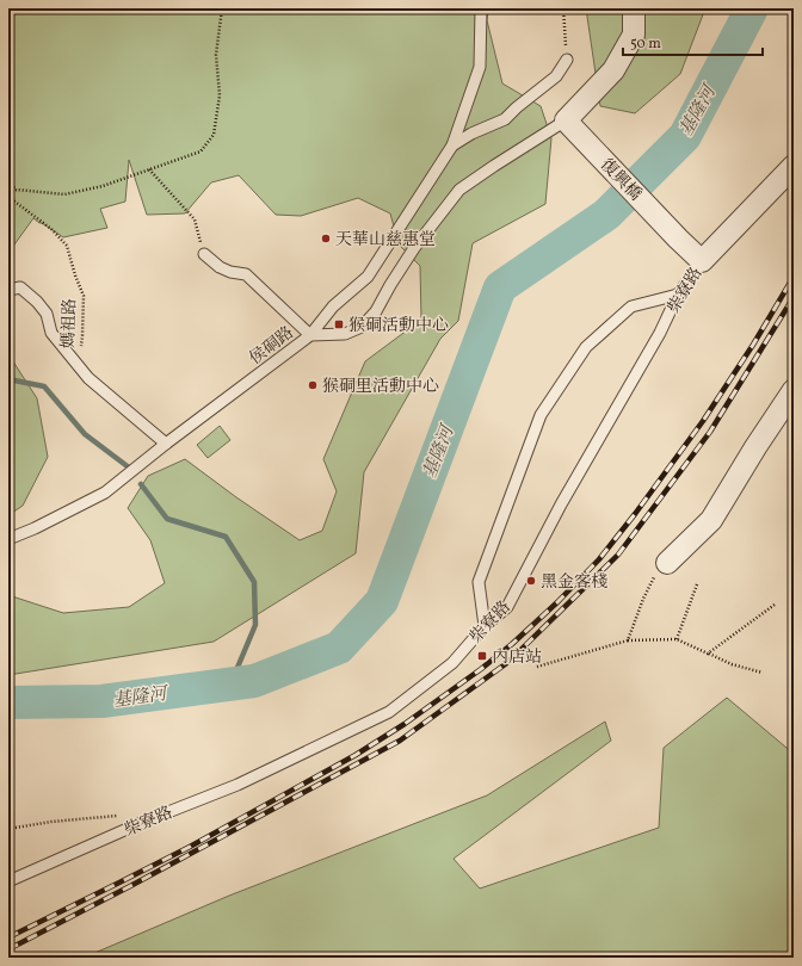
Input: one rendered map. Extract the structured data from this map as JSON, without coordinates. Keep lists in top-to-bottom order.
{
  "streets": {
    "street": ["復興橋", "柴寮路"],
    "lane": ["侯硐路"],
    "path": ["媽祖路"]
  },
  "crossings": [
    ["復興橋", "柴寮路"],
    ["復興橋", "侯硐路"]
  ],
  "water": ["基隆河"],
  "places": {
    "other": ["天華山慈惠堂", "猴硐里活動中心", "黑金客棧"],
    "transit": ["猴硐活動中心", "內店站"]
  },
  "scale_bar": "50 m"
}
